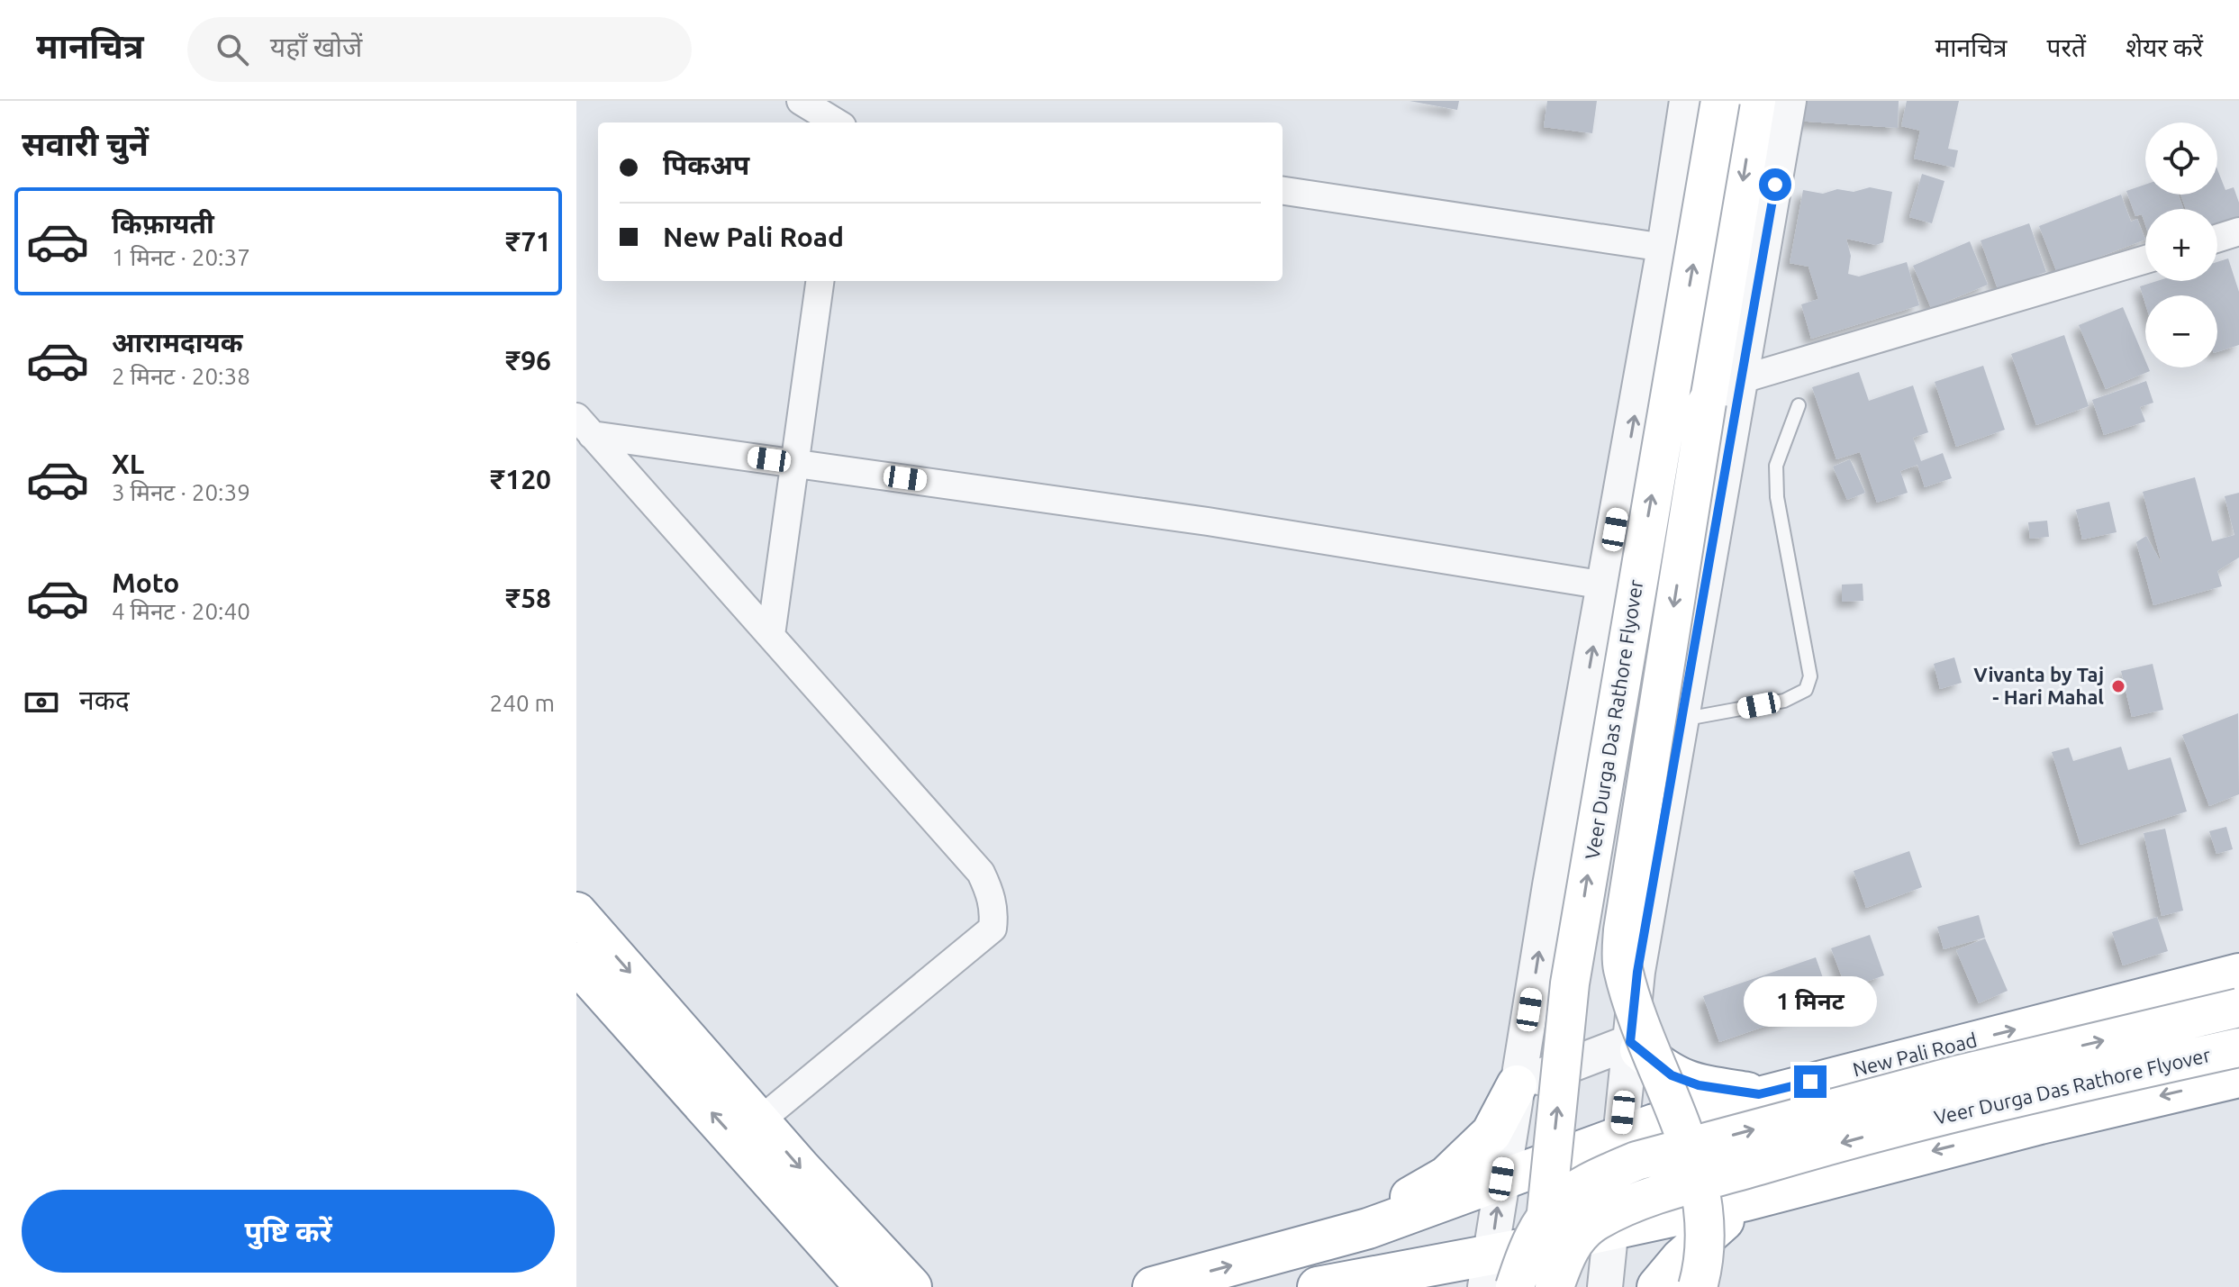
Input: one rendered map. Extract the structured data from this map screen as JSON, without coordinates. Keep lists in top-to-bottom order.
{
  "streets": {
    "highway": ["New Pali Road"],
    "main road": ["Veer Durga Das Rathore Flyover"]
  },
  "places": ["Vivanta by Taj - Hari Mahal"],
  "page": {
    "header": "मानचित्र",
    "search": "यहाँ खोजें",
    "nav": ["मानचित्र", "परतें", "शेयर करें"],
    "heading": "सवारी चुनें",
    "map_buttons": ["+", "−"],
    "banner": ["पिकअप", "New Pali Road"],
    "list": [
      {
        "name": "किफ़ायती",
        "note": "1 मिनट · 20:37",
        "value": "₹71"
      },
      {
        "name": "आरामदायक",
        "note": "2 मिनट · 20:38",
        "value": "₹96"
      },
      {
        "name": "XL",
        "note": "3 मिनट · 20:39",
        "value": "₹120"
      },
      {
        "name": "Moto",
        "note": "4 मिनट · 20:40",
        "value": "₹58"
      }
    ],
    "pay": ["नकद", "240 m"],
    "bubble": "1 मिनट",
    "buttons": "पुष्टि करें"
  }
}
